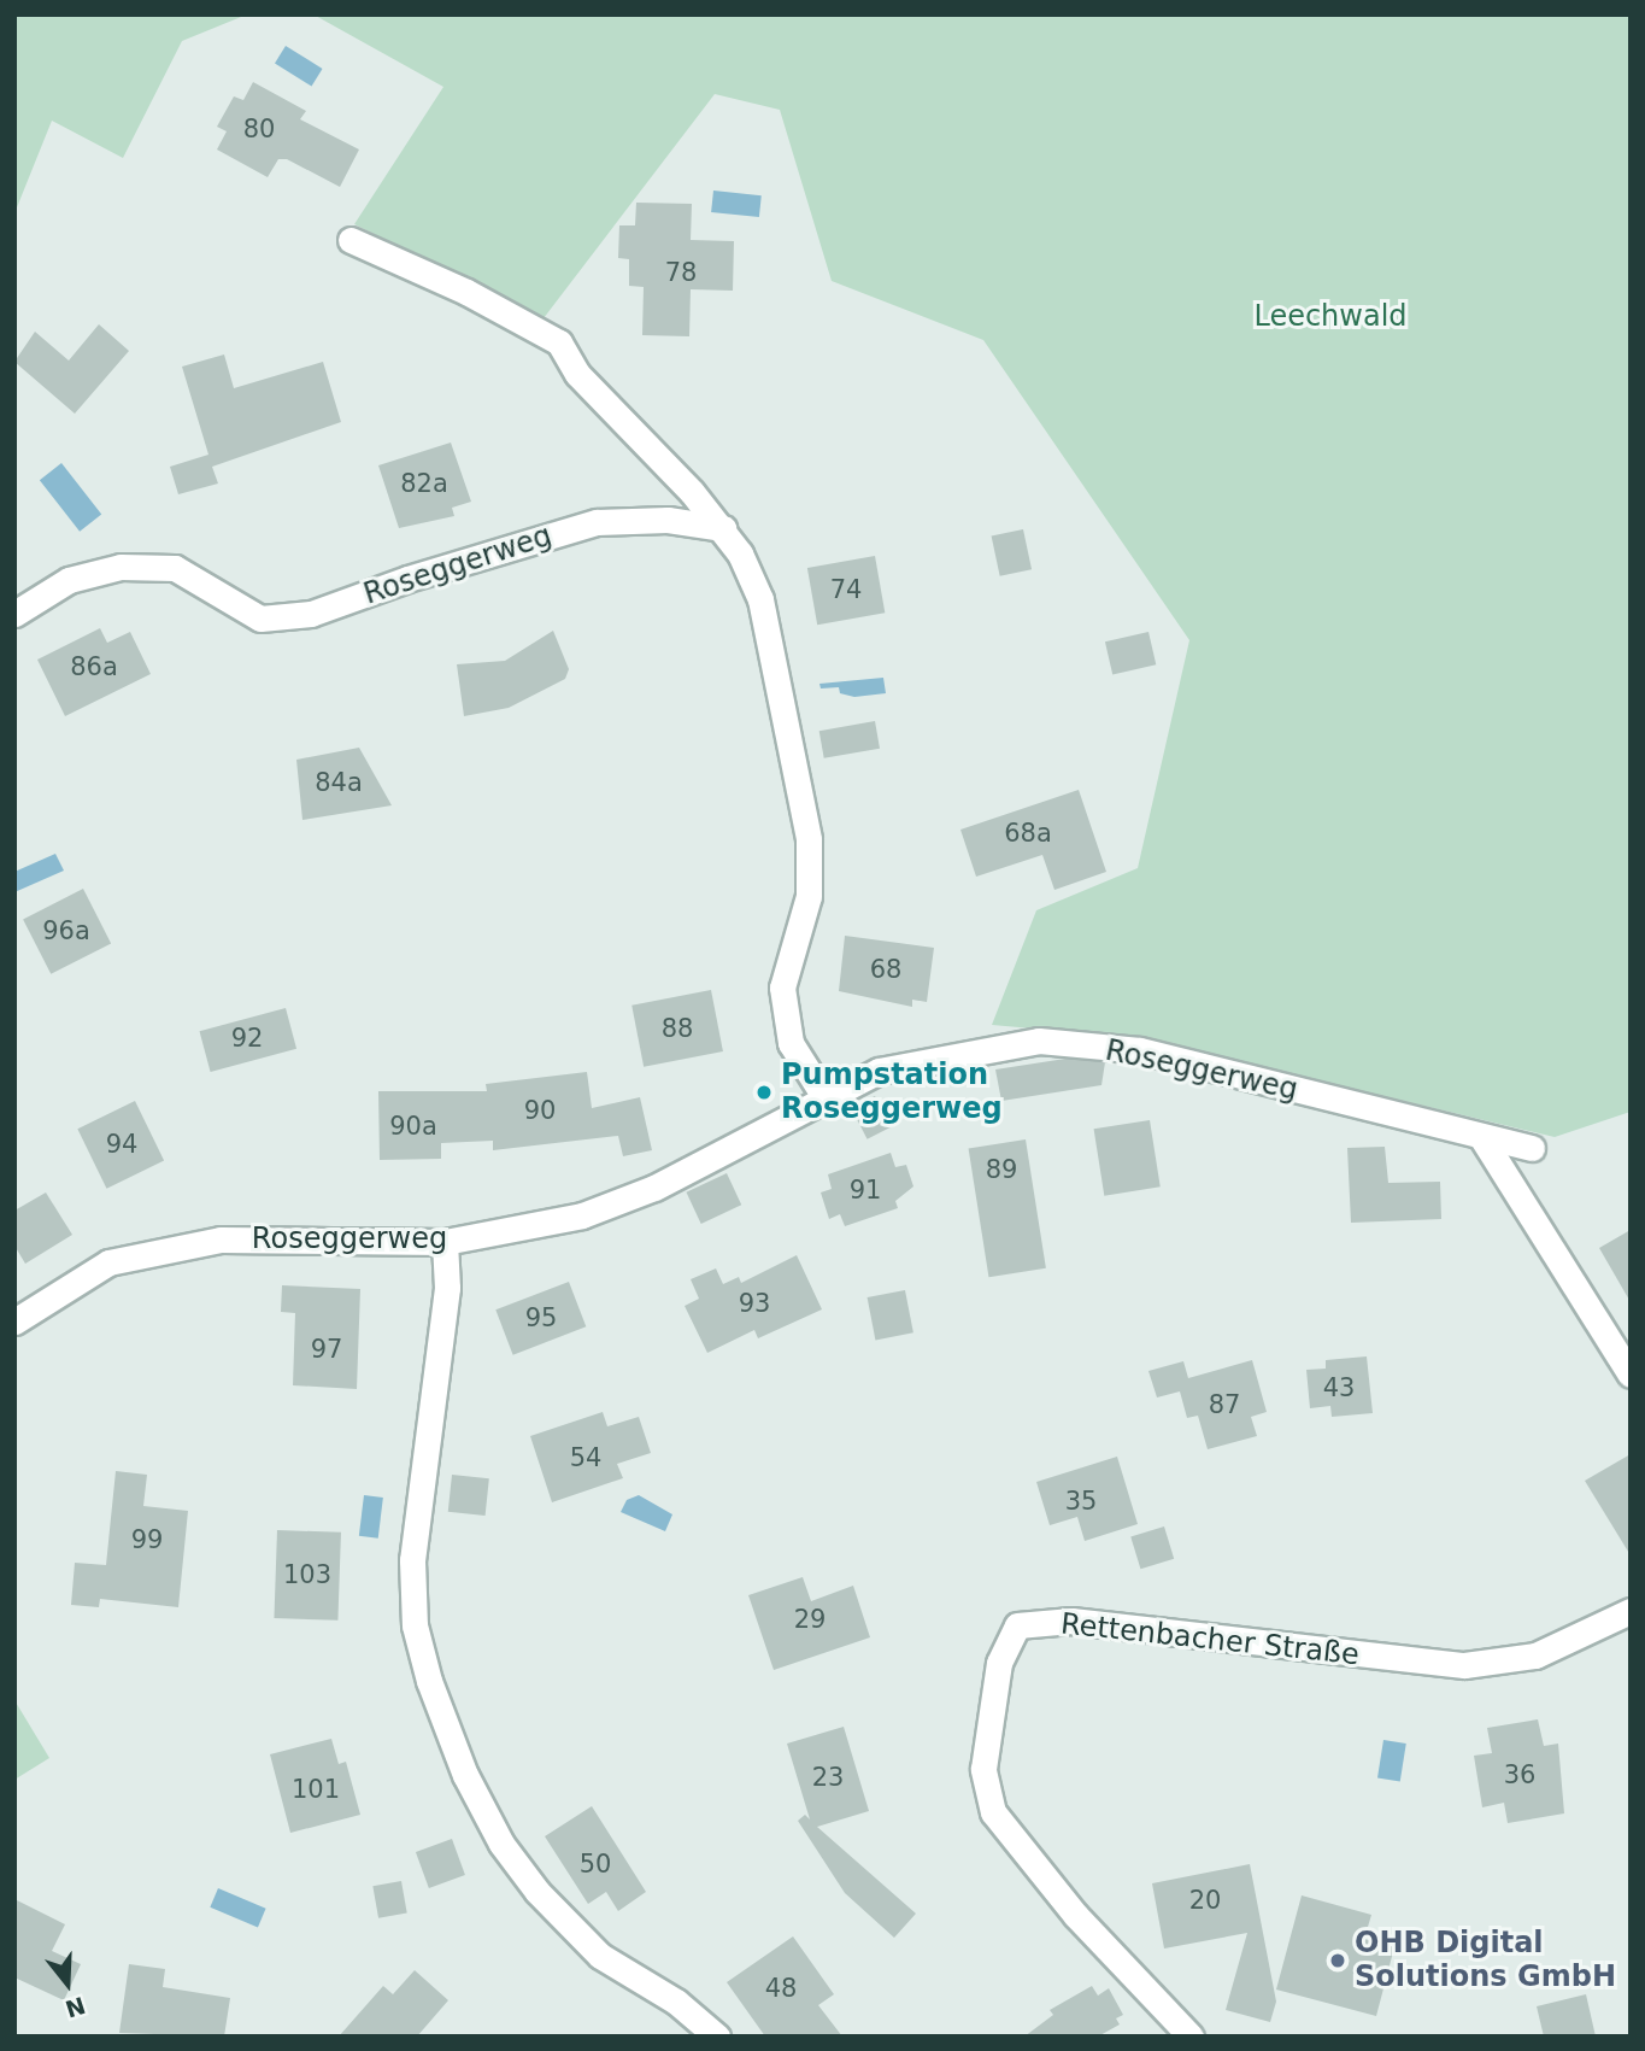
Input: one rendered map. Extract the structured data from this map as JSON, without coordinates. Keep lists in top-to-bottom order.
{
  "streets": {
    "street": ["Roseggerweg", "Rettenbacher Straße"]
  },
  "parks": ["Leechwald"],
  "places": ["Pumpstation Roseggerweg", "OHB Digital Solutions GmbH"],
  "house_numbers": [
    "80",
    "78",
    "82a",
    "74",
    "86a",
    "84a",
    "68a",
    "96a",
    "68",
    "88",
    "92",
    "90",
    "90a",
    "94",
    "89",
    "91",
    "93",
    "95",
    "97",
    "43",
    "87",
    "54",
    "35",
    "99",
    "103",
    "29",
    "36",
    "23",
    "101",
    "50",
    "20",
    "48"
  ],
  "north": "bottom"
}
